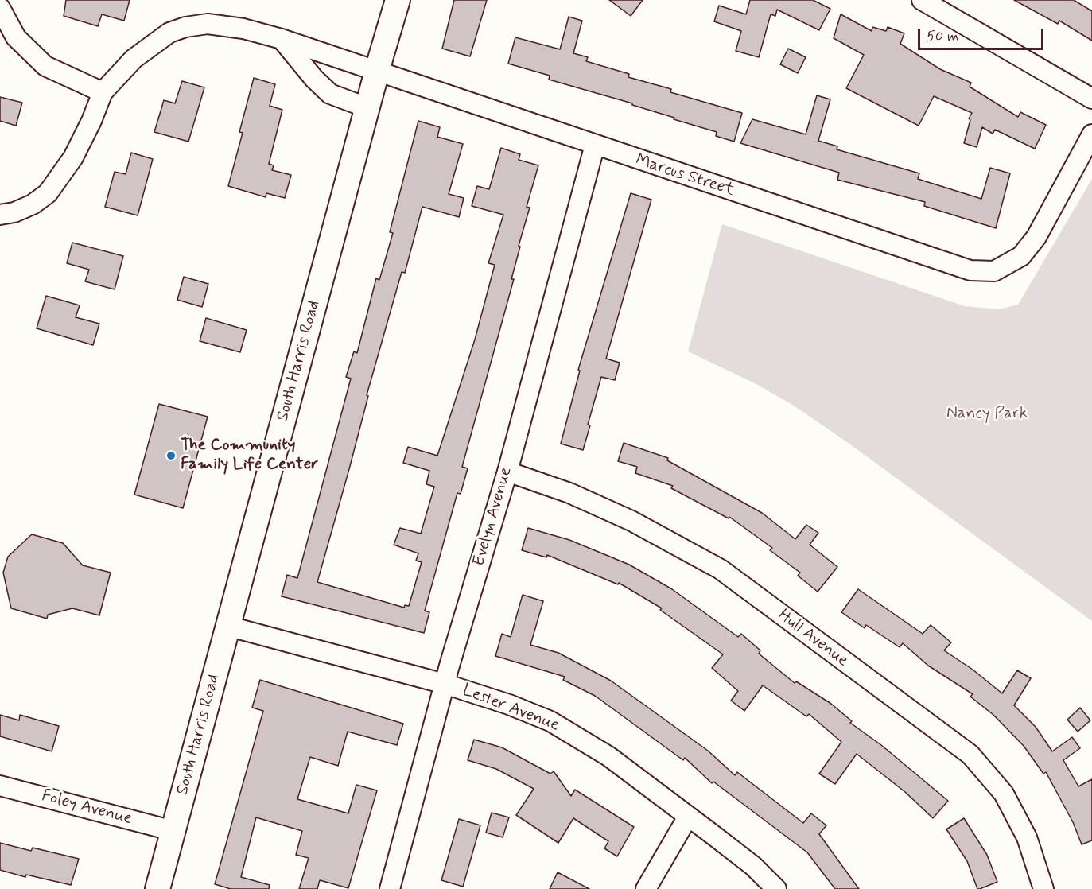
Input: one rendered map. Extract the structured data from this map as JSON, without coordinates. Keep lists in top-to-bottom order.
{
  "streets": {
    "main road": ["South Harris Road"],
    "street": [
      "Marcus Street",
      "Evelyn Avenue",
      "Hull Avenue",
      "Lester Avenue",
      "Foley Avenue"
    ]
  },
  "crossings": [
    ["Marcus Street", "South Harris Road"],
    ["Marcus Street", "Evelyn Avenue"],
    ["South Harris Road", "Lester Avenue"],
    ["South Harris Road", "Foley Avenue"],
    ["Evelyn Avenue", "Hull Avenue"],
    ["Evelyn Avenue", "Lester Avenue"]
  ],
  "parks": ["Nancy Park"],
  "places": ["The Community Family Life Center"],
  "scale_bar": "50 m"
}
